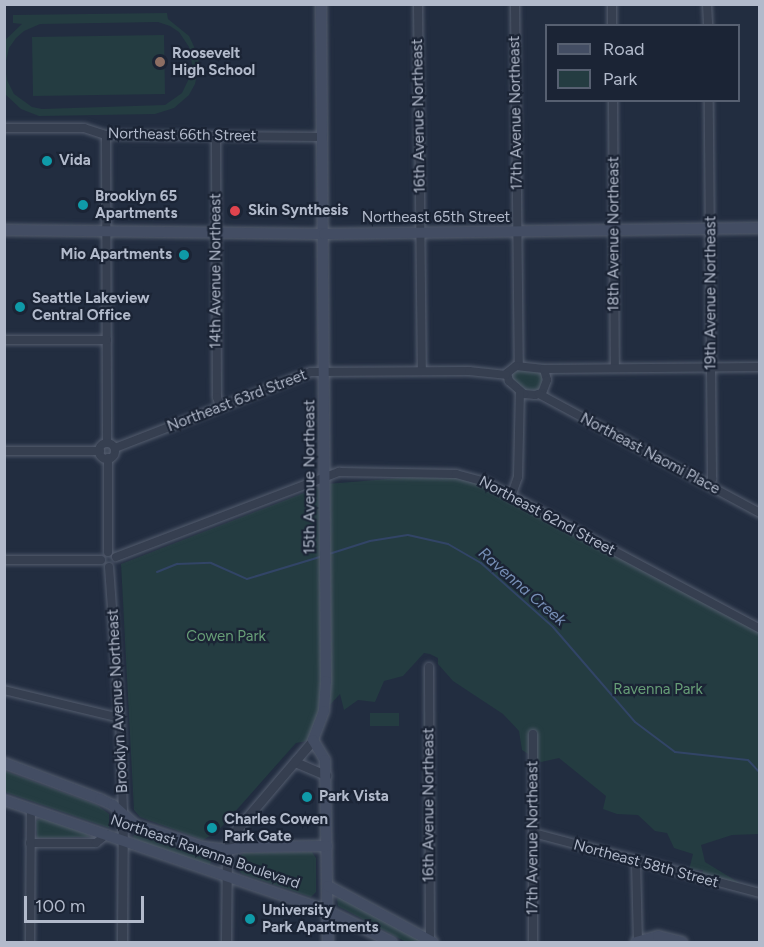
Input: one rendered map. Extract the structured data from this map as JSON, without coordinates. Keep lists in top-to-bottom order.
{
  "streets": {
    "main road": ["Northeast 65th Street", "15th Avenue Northeast", "Northeast Ravenna Boulevard"],
    "street": [
      "17th Avenue Northeast",
      "16th Avenue Northeast",
      "Northeast 66th Street",
      "18th Avenue Northeast",
      "14th Avenue Northeast",
      "19th Avenue Northeast",
      "Northeast 63rd Street",
      "Northeast Naomi Place",
      "Northeast 62nd Street",
      "Brooklyn Avenue Northeast",
      "Northeast 58th Street"
    ]
  },
  "crossings": [
    ["17th Avenue Northeast", "Northeast 65th Street"],
    ["17th Avenue Northeast", "Northeast 58th Street"],
    ["16th Avenue Northeast", "Northeast 65th Street"],
    ["16th Avenue Northeast", "Northeast 63rd Street"],
    ["Northeast 66th Street", "14th Avenue Northeast"],
    ["Northeast 66th Street", "15th Avenue Northeast"],
    ["Northeast 65th Street", "18th Avenue Northeast"],
    ["Northeast 65th Street", "14th Avenue Northeast"],
    ["Northeast 65th Street", "19th Avenue Northeast"],
    ["Northeast 65th Street", "15th Avenue Northeast"],
    ["14th Avenue Northeast", "Northeast 63rd Street"],
    ["19th Avenue Northeast", "Northeast Naomi Place"],
    ["Northeast 63rd Street", "15th Avenue Northeast"],
    ["15th Avenue Northeast", "Northeast 62nd Street"],
    ["Northeast 62nd Street", "Brooklyn Avenue Northeast"],
    ["Brooklyn Avenue Northeast", "Northeast Ravenna Boulevard"]
  ],
  "water": ["Ravenna Creek"],
  "parks": ["Cowen Park", "Ravenna Park"],
  "places": [
    "Roosevelt High School",
    "Vida",
    "Brooklyn 65 Apartments",
    "Skin Synthesis",
    "Mio Apartments",
    "Seattle Lakeview Central Office",
    "Park Vista",
    "Charles Cowen Park Gate",
    "University Park Apartments"
  ],
  "legend": ["Road", "Park"],
  "scale_bar": "100 m"
}
